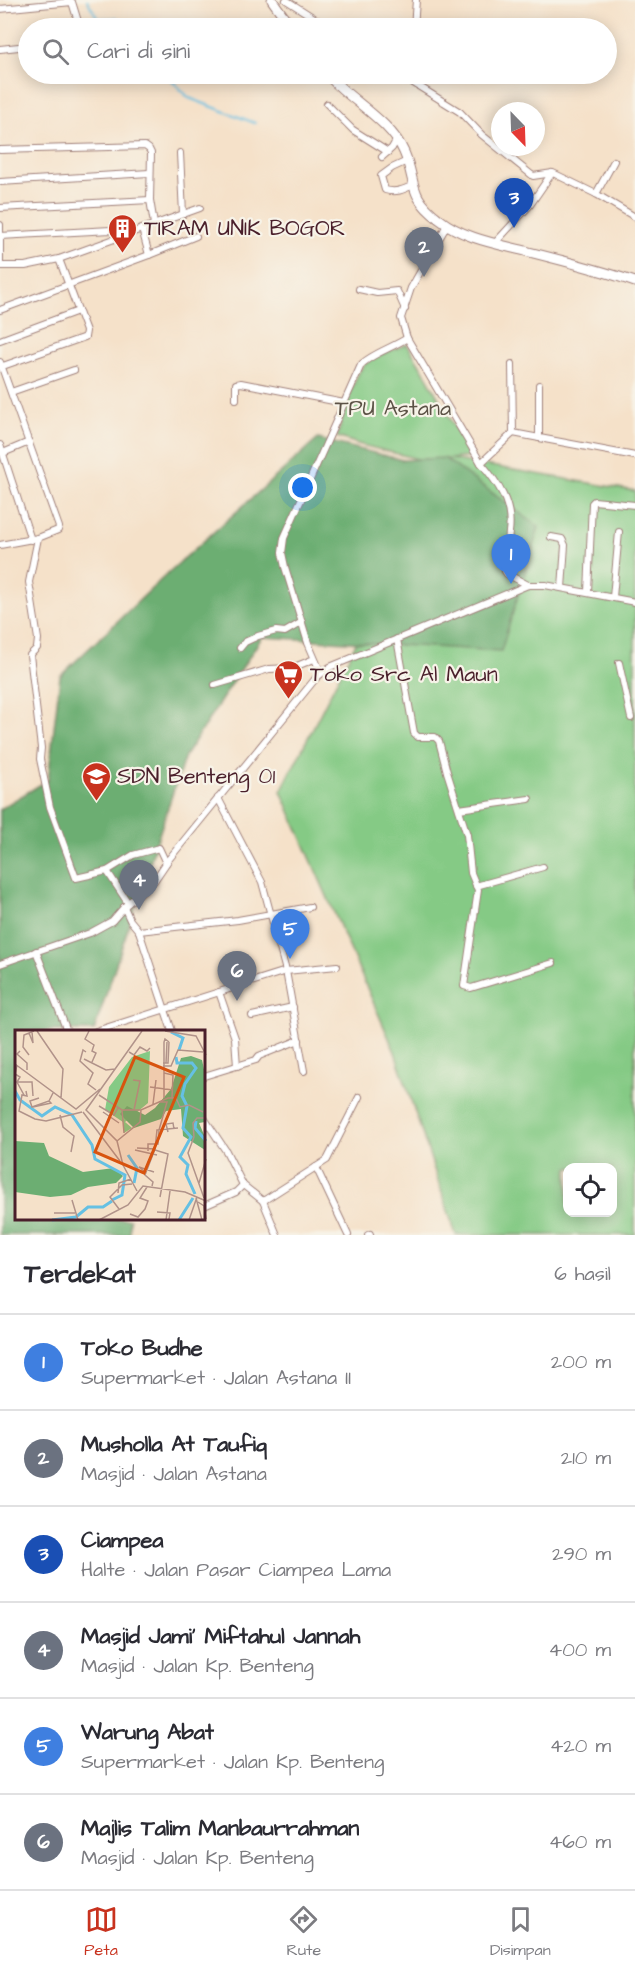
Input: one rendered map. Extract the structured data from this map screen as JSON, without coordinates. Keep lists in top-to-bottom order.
{
  "parks": ["TPU Astana"],
  "places": {
    "building": ["TIRAM UNIK BOGOR"],
    "supermarket": ["Toko Src Al Maun"],
    "school or university": ["SDN Benteng 01"]
  },
  "north": "bottom right",
  "page": {
    "search": "Cari di sini",
    "pins": [
      "3",
      "2",
      "1",
      "4",
      "5",
      "6"
    ],
    "heading": ["Terdekat", "6 hasil"],
    "list": [
      {
        "mark": "1",
        "name": "Toko Budhe",
        "note": "Supermarket · Jalan Astana II",
        "value": "200 m"
      },
      {
        "mark": "2",
        "name": "Musholla At Taufiq",
        "note": "Masjid · Jalan Astana",
        "value": "210 m"
      },
      {
        "mark": "3",
        "name": "Ciampea",
        "note": "Halte · Jalan Pasar Ciampea Lama",
        "value": "290 m"
      },
      {
        "mark": "4",
        "name": "Masjid Jami' Miftahul Jannah",
        "note": "Masjid · Jalan Kp. Benteng",
        "value": "400 m"
      },
      {
        "mark": "5",
        "name": "Warung Abat",
        "note": "Supermarket · Jalan Kp. Benteng",
        "value": "420 m"
      },
      {
        "mark": "6",
        "name": "Majlis Talim Manbaurrahman",
        "note": "Masjid · Jalan Kp. Benteng",
        "value": "460 m"
      }
    ],
    "nav": ["Peta", "Rute", "Disimpan"]
  }
}
